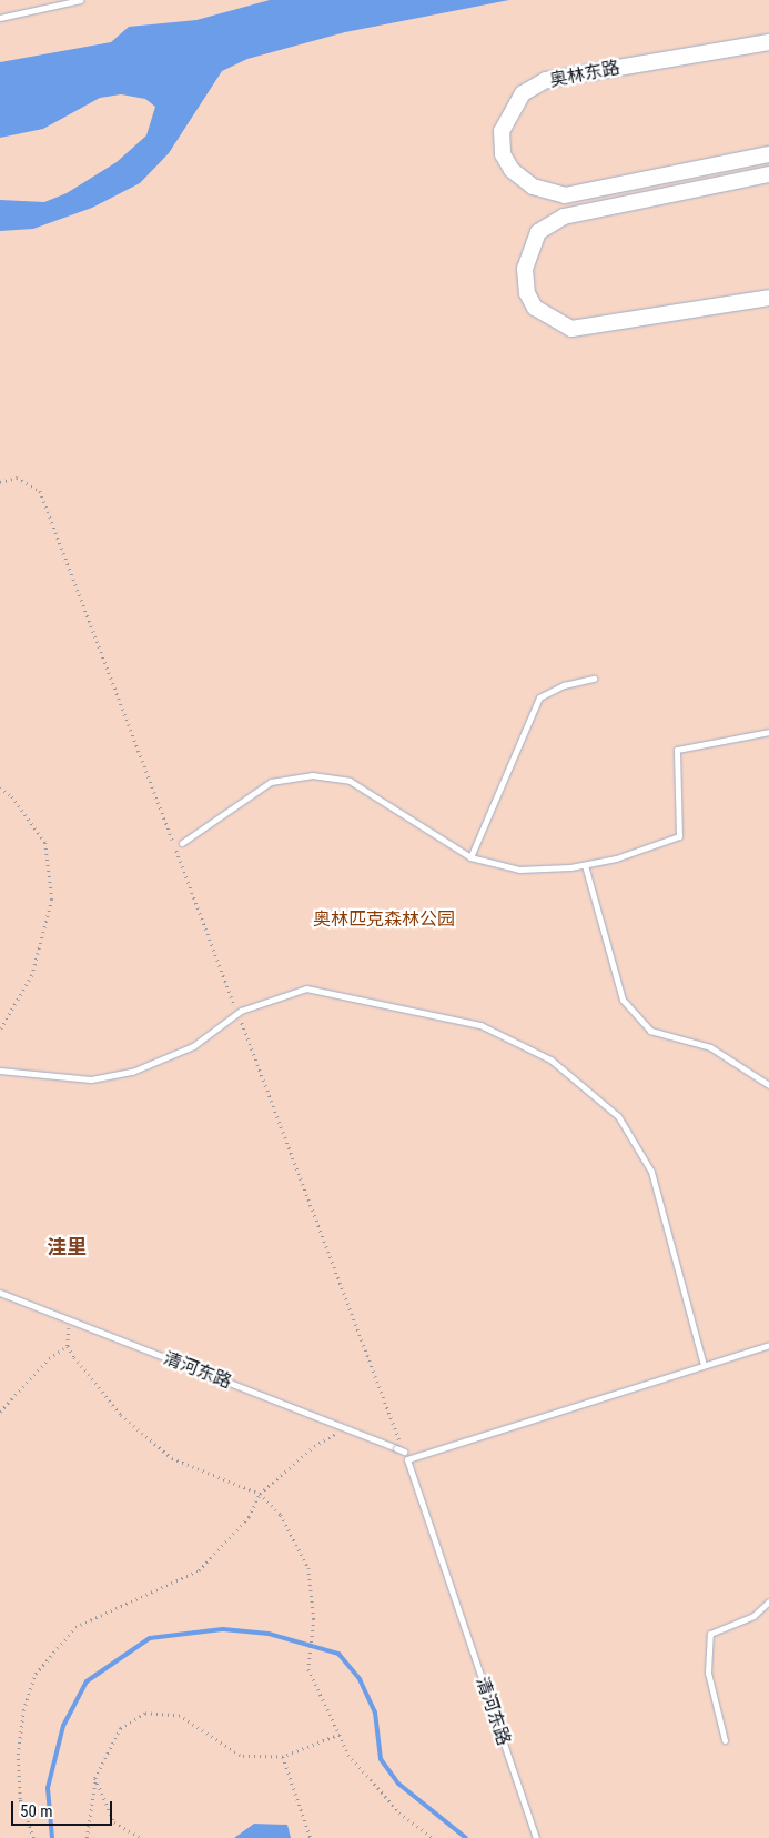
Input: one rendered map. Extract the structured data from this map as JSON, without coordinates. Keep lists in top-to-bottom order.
{
  "streets": {
    "main road": ["奥林东路"],
    "lane": ["清河东路"]
  },
  "districts": ["洼里"],
  "parks": ["奥林匹克森林公园"],
  "scale_bar": "50 m"
}
